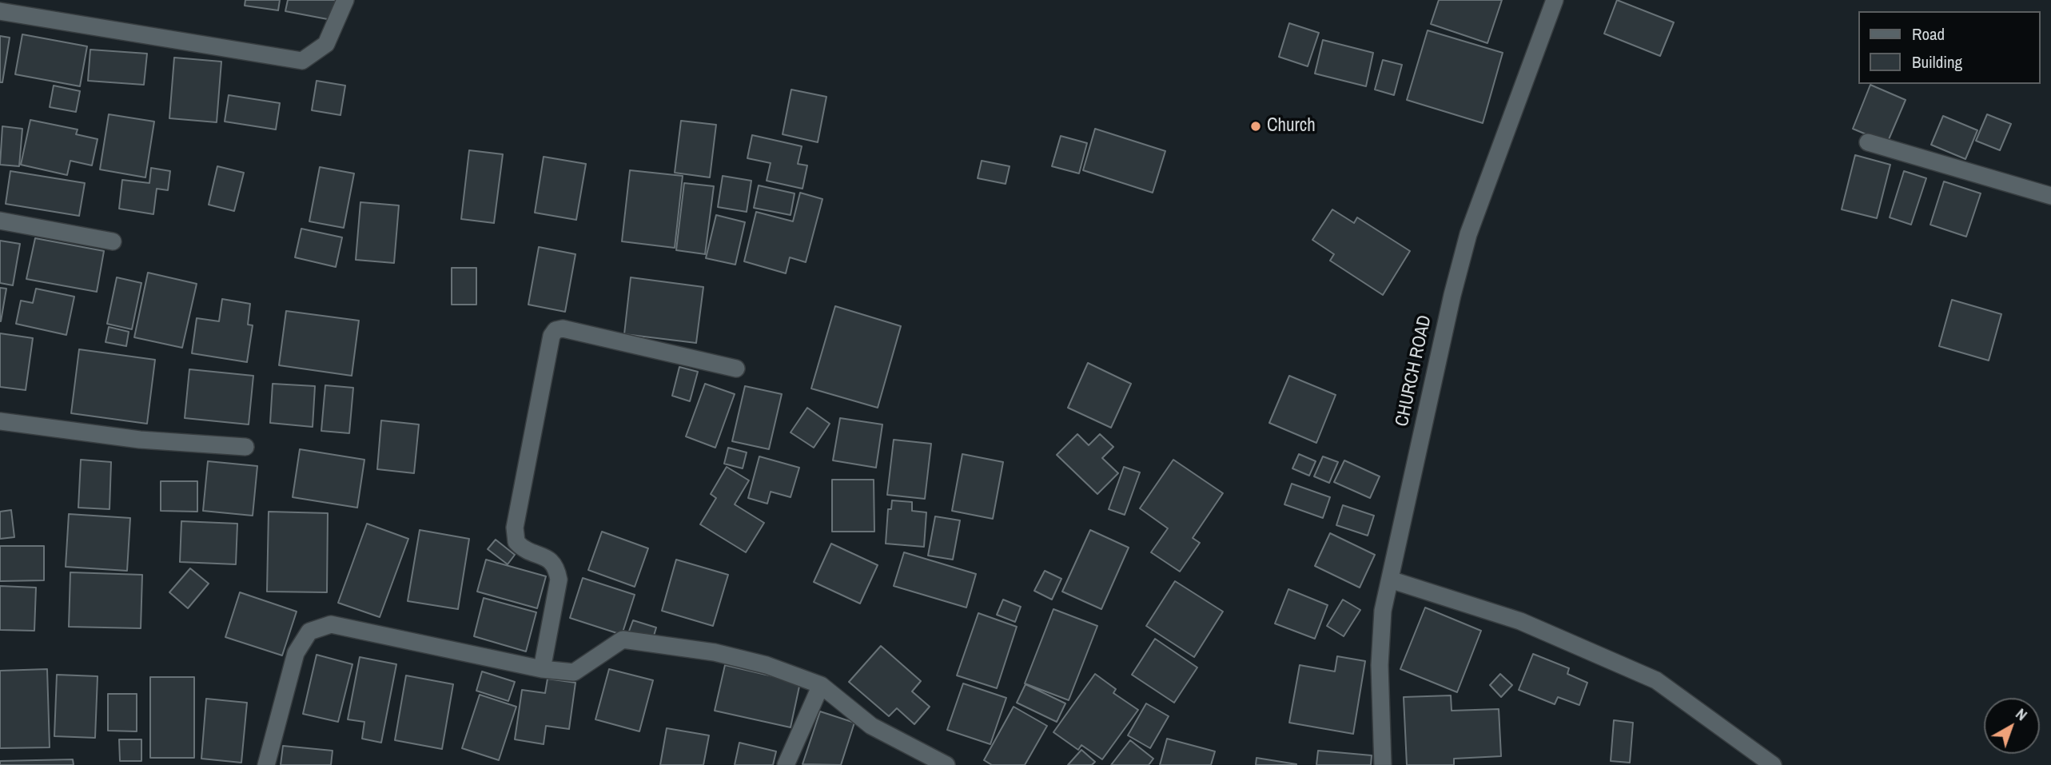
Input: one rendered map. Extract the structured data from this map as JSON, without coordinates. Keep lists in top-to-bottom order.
{
  "streets": {
    "street": ["CHURCH ROAD"]
  },
  "places": ["Church"],
  "legend": ["Road", "Building"],
  "north": "top right"
}
